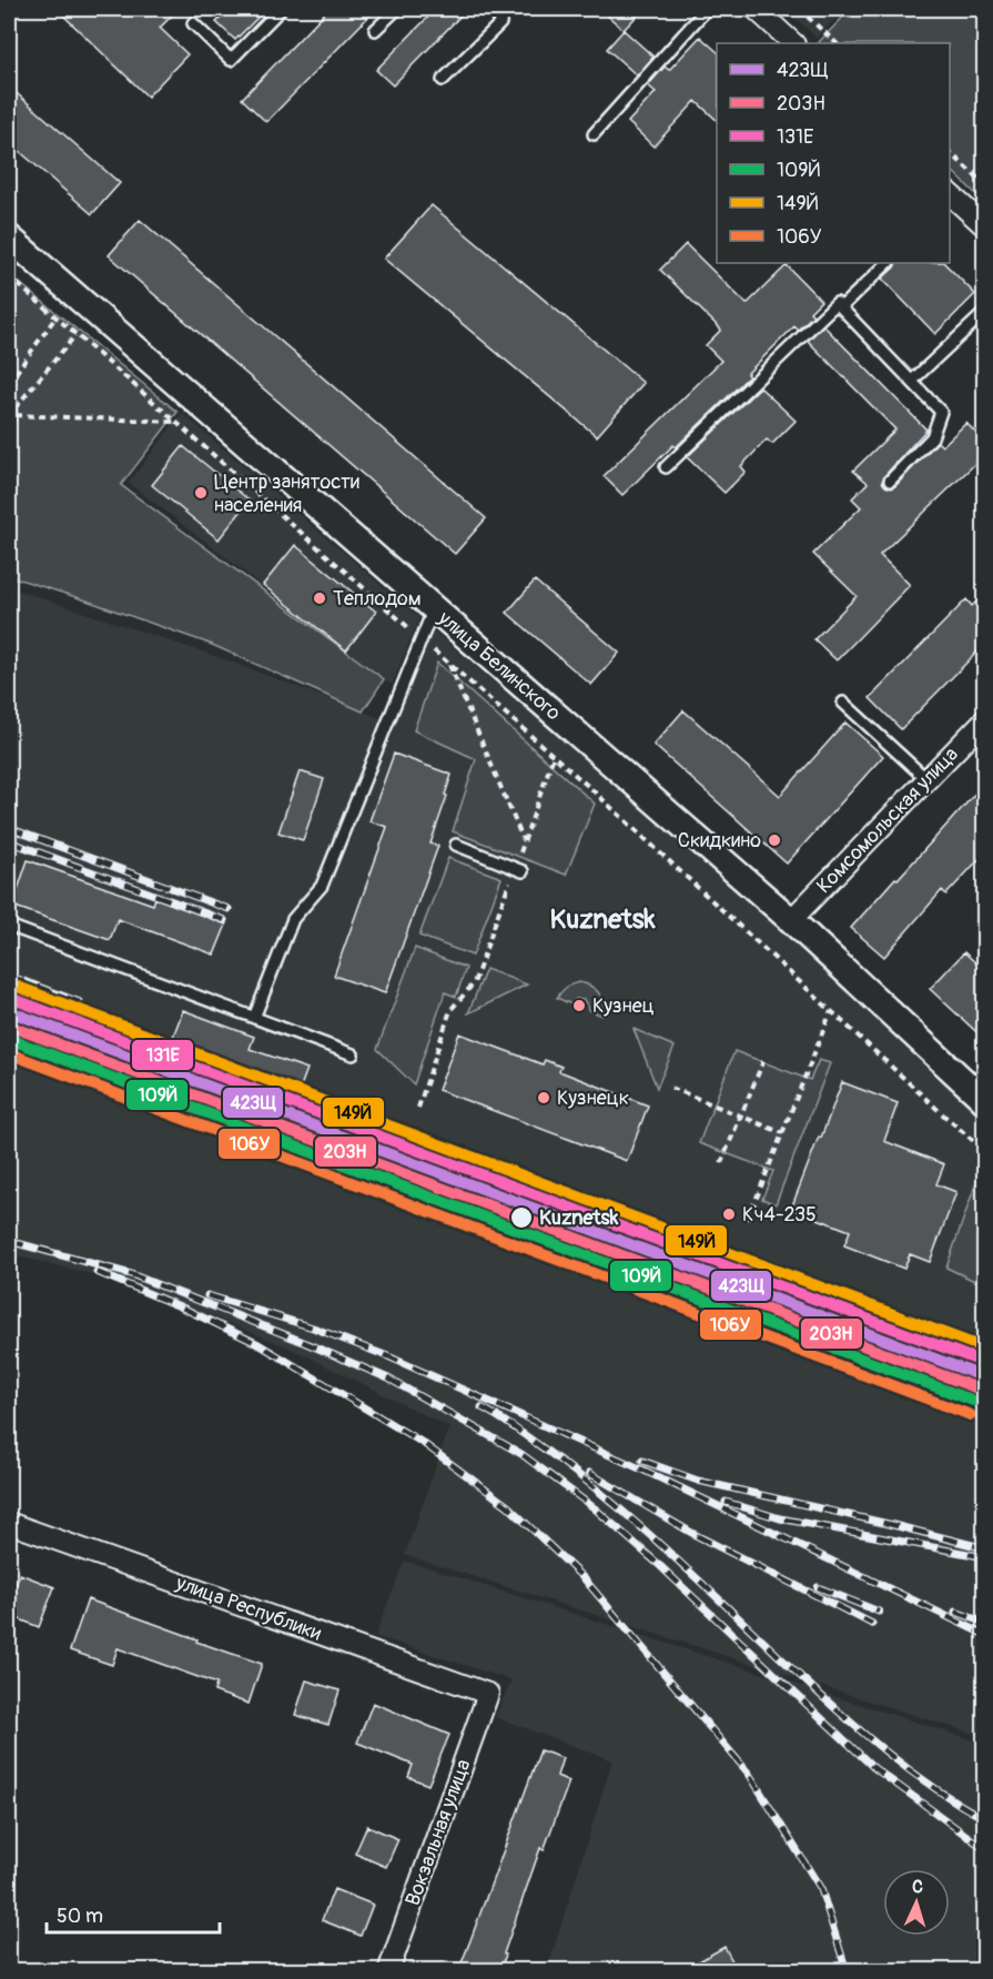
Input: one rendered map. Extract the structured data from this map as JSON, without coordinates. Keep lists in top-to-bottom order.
{
  "streets": {
    "street": [
      "улица Белинского",
      "Комсомольская улица",
      "улица Республики",
      "Вокзальная улица"
    ]
  },
  "crossings": [
    ["улица Белинского", "Комсомольская улица"],
    ["улица Республики", "Вокзальная улица"]
  ],
  "districts": ["Kuznetsk"],
  "places": [
    "Центр занятости населения",
    "Теплодом",
    "Скидкино",
    "Кузнец",
    "Кузнецк",
    "Кч4-235",
    "Kuznetsk"
  ],
  "lines": [
    "transit line 149Й",
    "transit line 131Е",
    "transit line 423Щ",
    "transit line 203Н",
    "transit line 109Й",
    "transit line 106У"
  ],
  "legend": [
    "423Щ",
    "203Н",
    "131Е",
    "109Й",
    "149Й",
    "106У"
  ],
  "scale_bar": "50 m",
  "north": "top"
}
